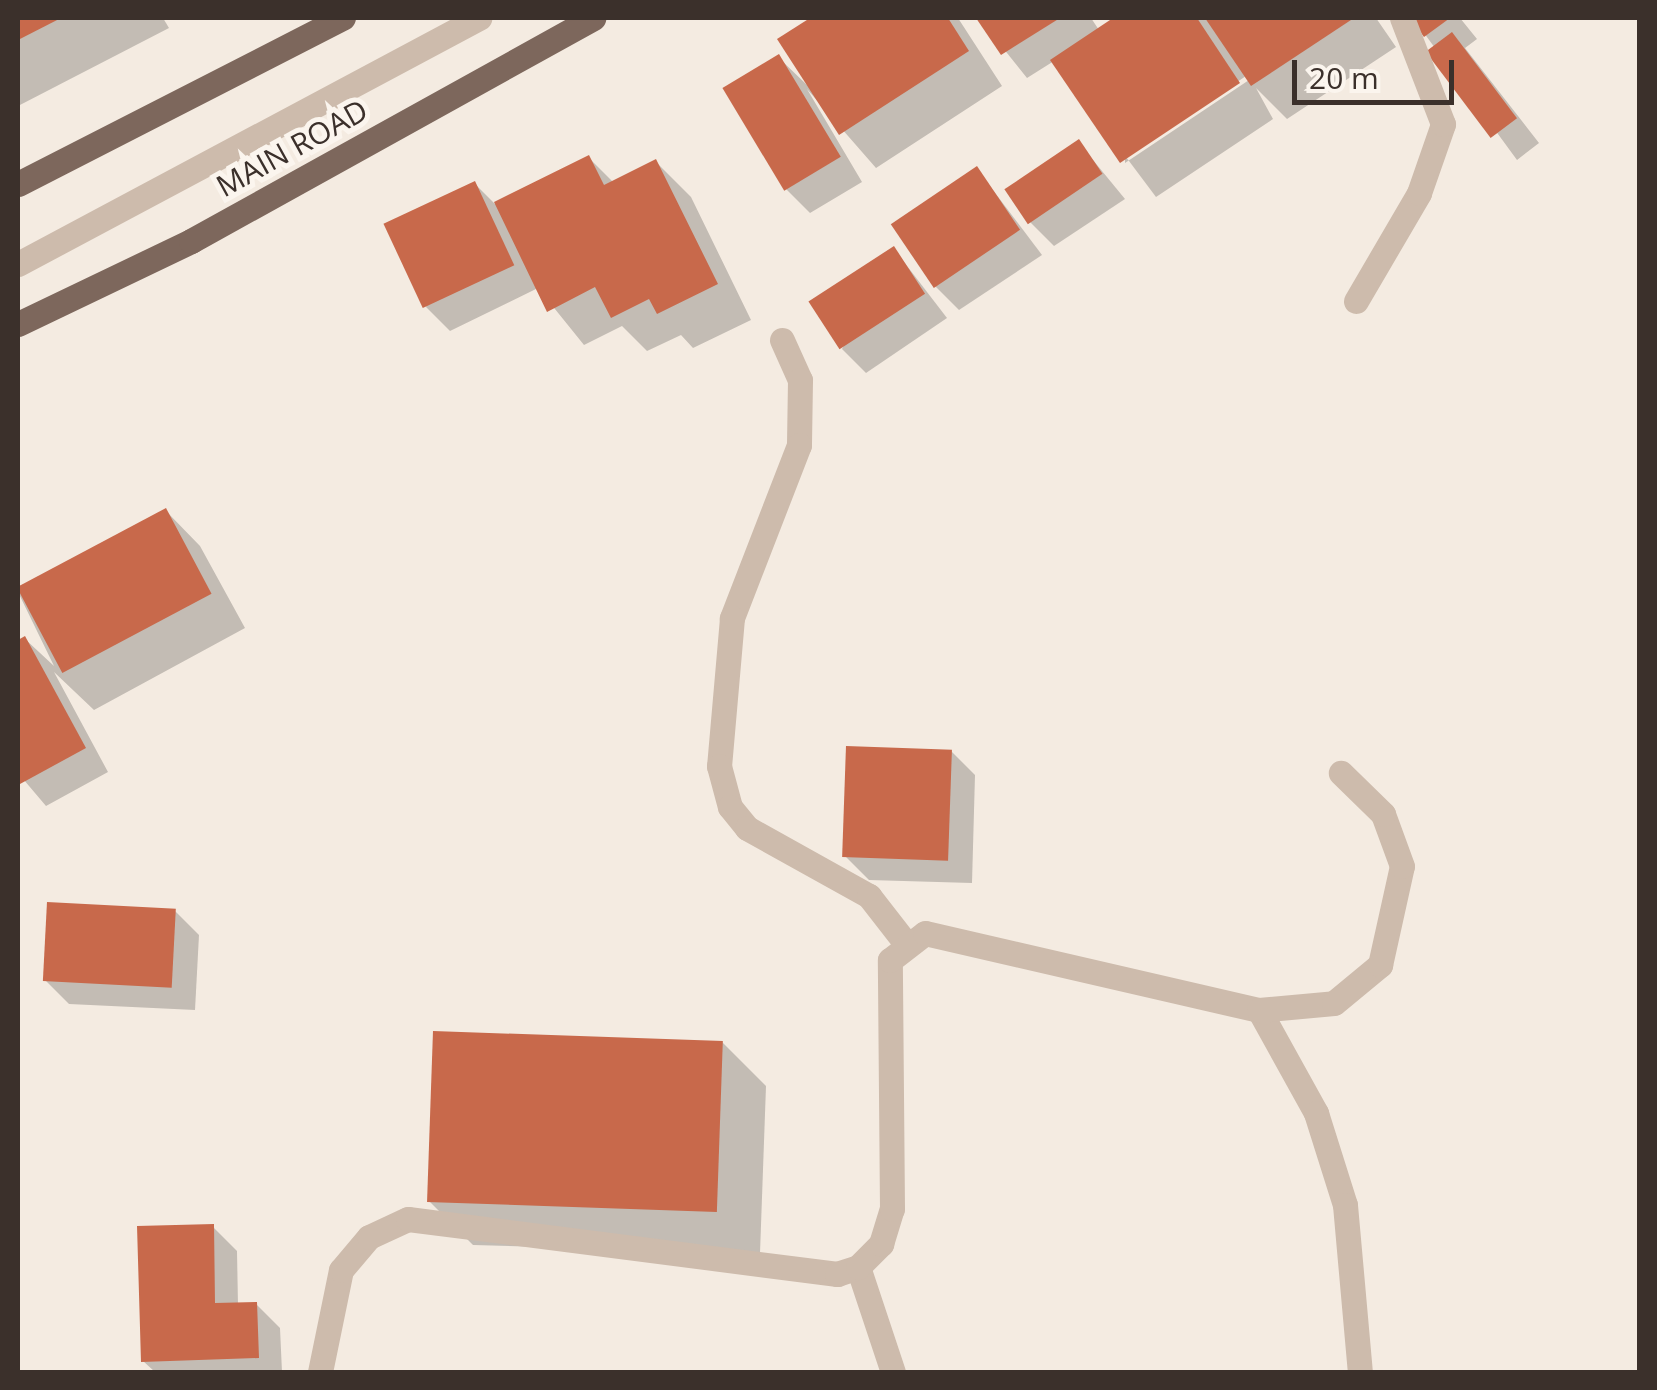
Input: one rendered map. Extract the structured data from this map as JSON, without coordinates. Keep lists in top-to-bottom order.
{
  "streets": {
    "main road": ["MAIN ROAD"]
  },
  "scale_bar": "20 m"
}
